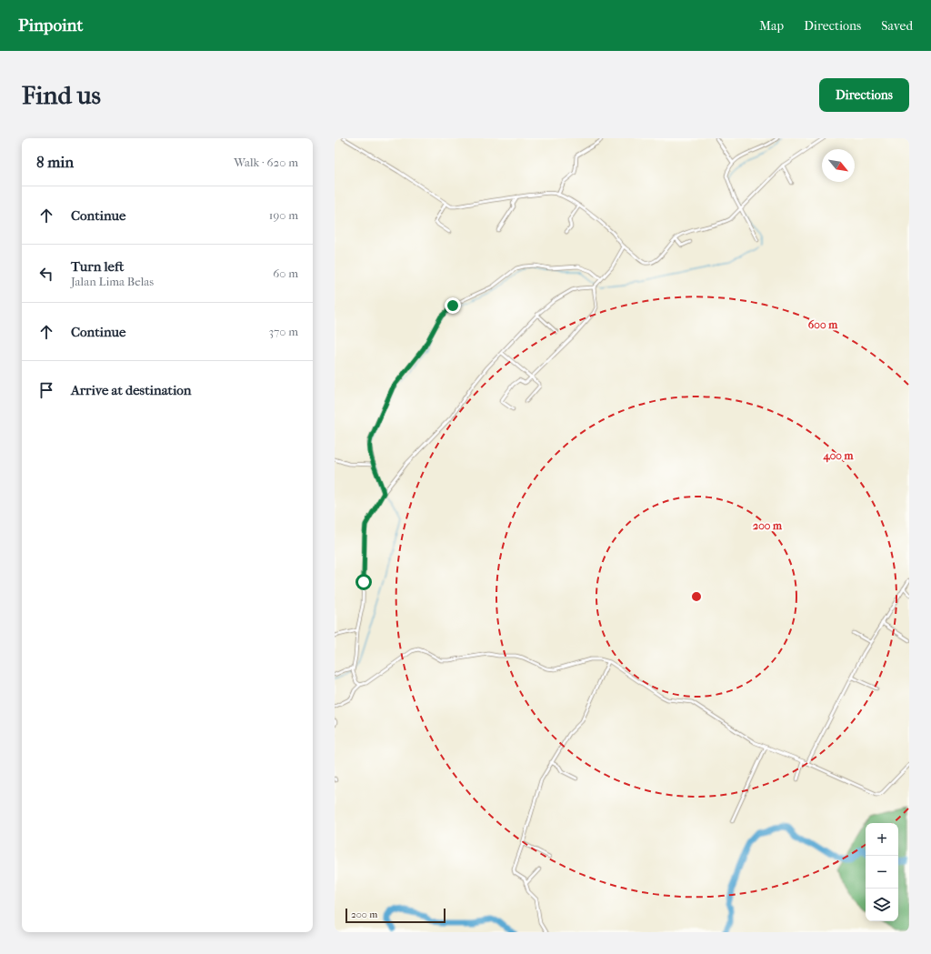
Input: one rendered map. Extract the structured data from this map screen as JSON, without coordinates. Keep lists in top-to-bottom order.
{
  "scale_bar": "200 m",
  "north": "bottom right",
  "page": {
    "header": "Pinpoint",
    "nav": ["Map", "Directions", "Saved"],
    "buttons": "Directions",
    "title": "Find us",
    "heading": ["8 min", "Walk · 620 m"],
    "list": [
      ["Continue", "190 m"],
      ["Turn left", "Jalan Lima Belas", "60 m"],
      ["Continue", "370 m"],
      "Arrive at destination"
    ],
    "map_buttons": ["+", "−"],
    "scale": "200 m"
  },
  "rings": ["600 m", "400 m", "200 m"]
}
